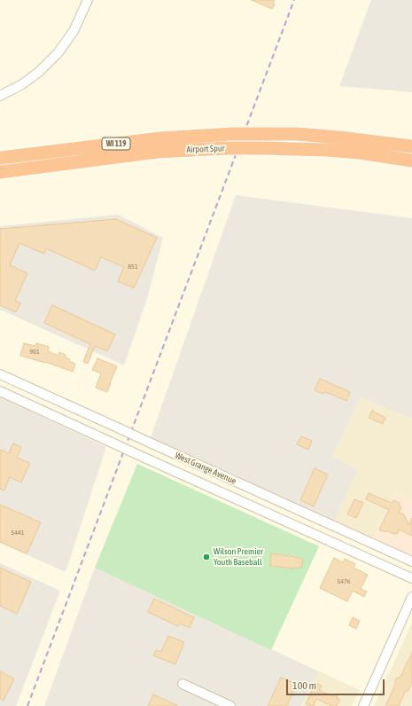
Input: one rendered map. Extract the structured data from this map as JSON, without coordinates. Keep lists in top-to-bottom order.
{
  "streets": {
    "highway": ["WI 119", "Airport Spur"],
    "street": ["West Grange Avenue"]
  },
  "places": ["Wilson Premier Youth Baseball"],
  "house_numbers": [
    "851",
    "901",
    "5441",
    "5476"
  ],
  "scale_bar": "100 m"
}
